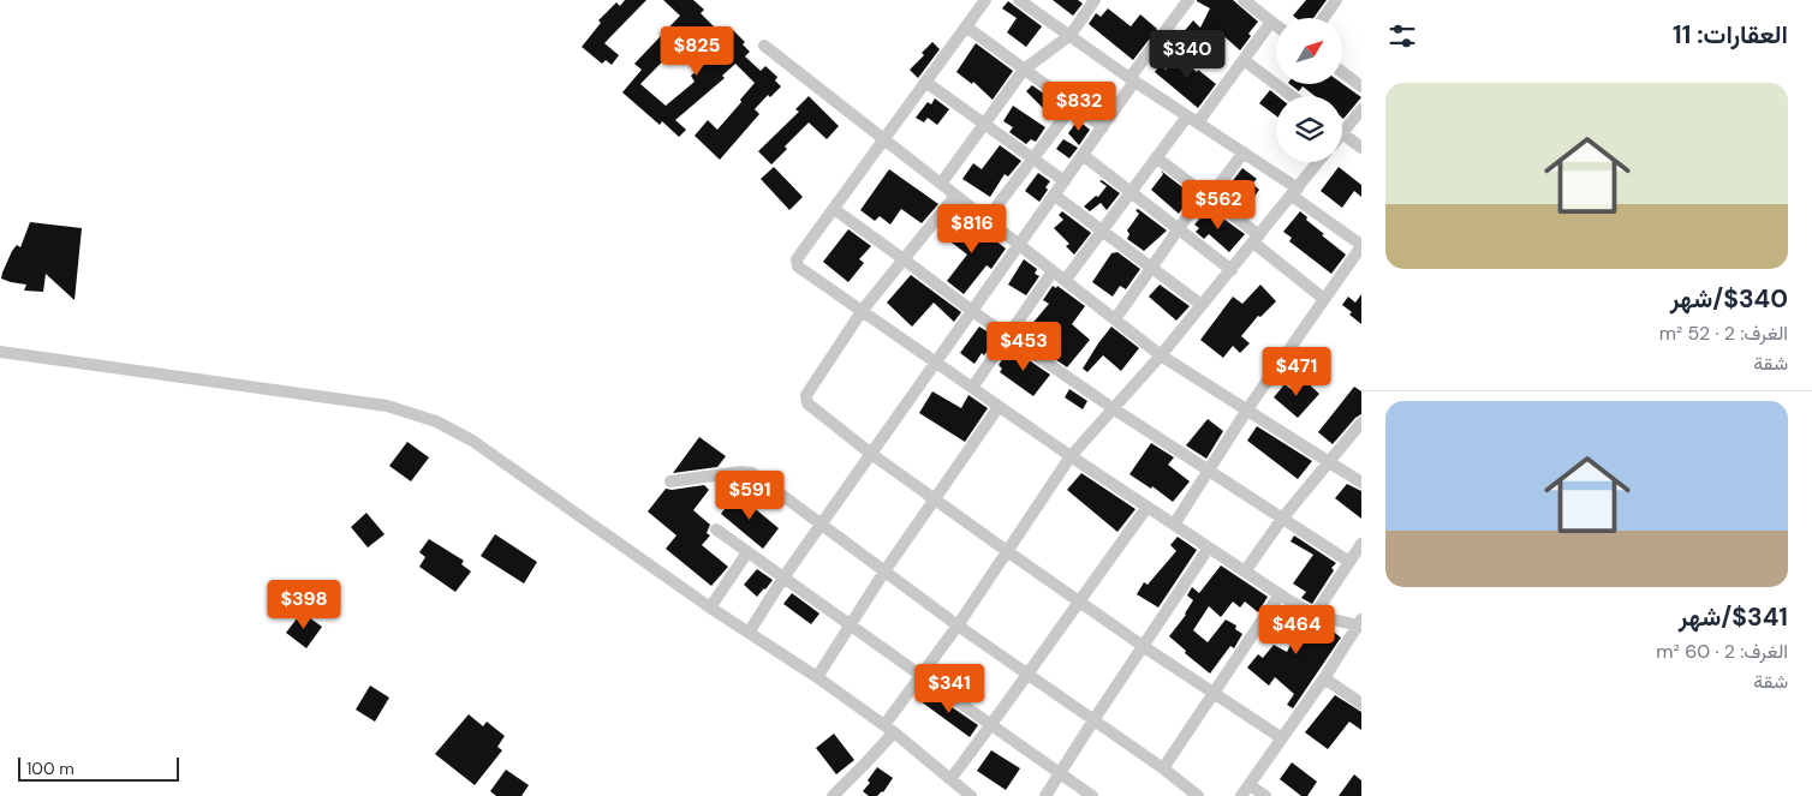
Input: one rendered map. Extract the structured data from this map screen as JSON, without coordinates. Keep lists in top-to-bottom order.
{
  "scale_bar": "100 m",
  "north": "top right",
  "page": {
    "heading": "العقارات: 11",
    "price": [
      "$825",
      "$340",
      "$832",
      "$562",
      "$816",
      "$453",
      "$471",
      "$591",
      "$398",
      "$464",
      "$341"
    ],
    "list": [
      {
        "name": "$340/شهر",
        "note": "الغرف: 2 · 52 m² · شقة"
      },
      {
        "name": "$341/شهر",
        "note": "الغرف: 2 · 60 m² · شقة"
      }
    ],
    "scale": "100 m"
  }
}
